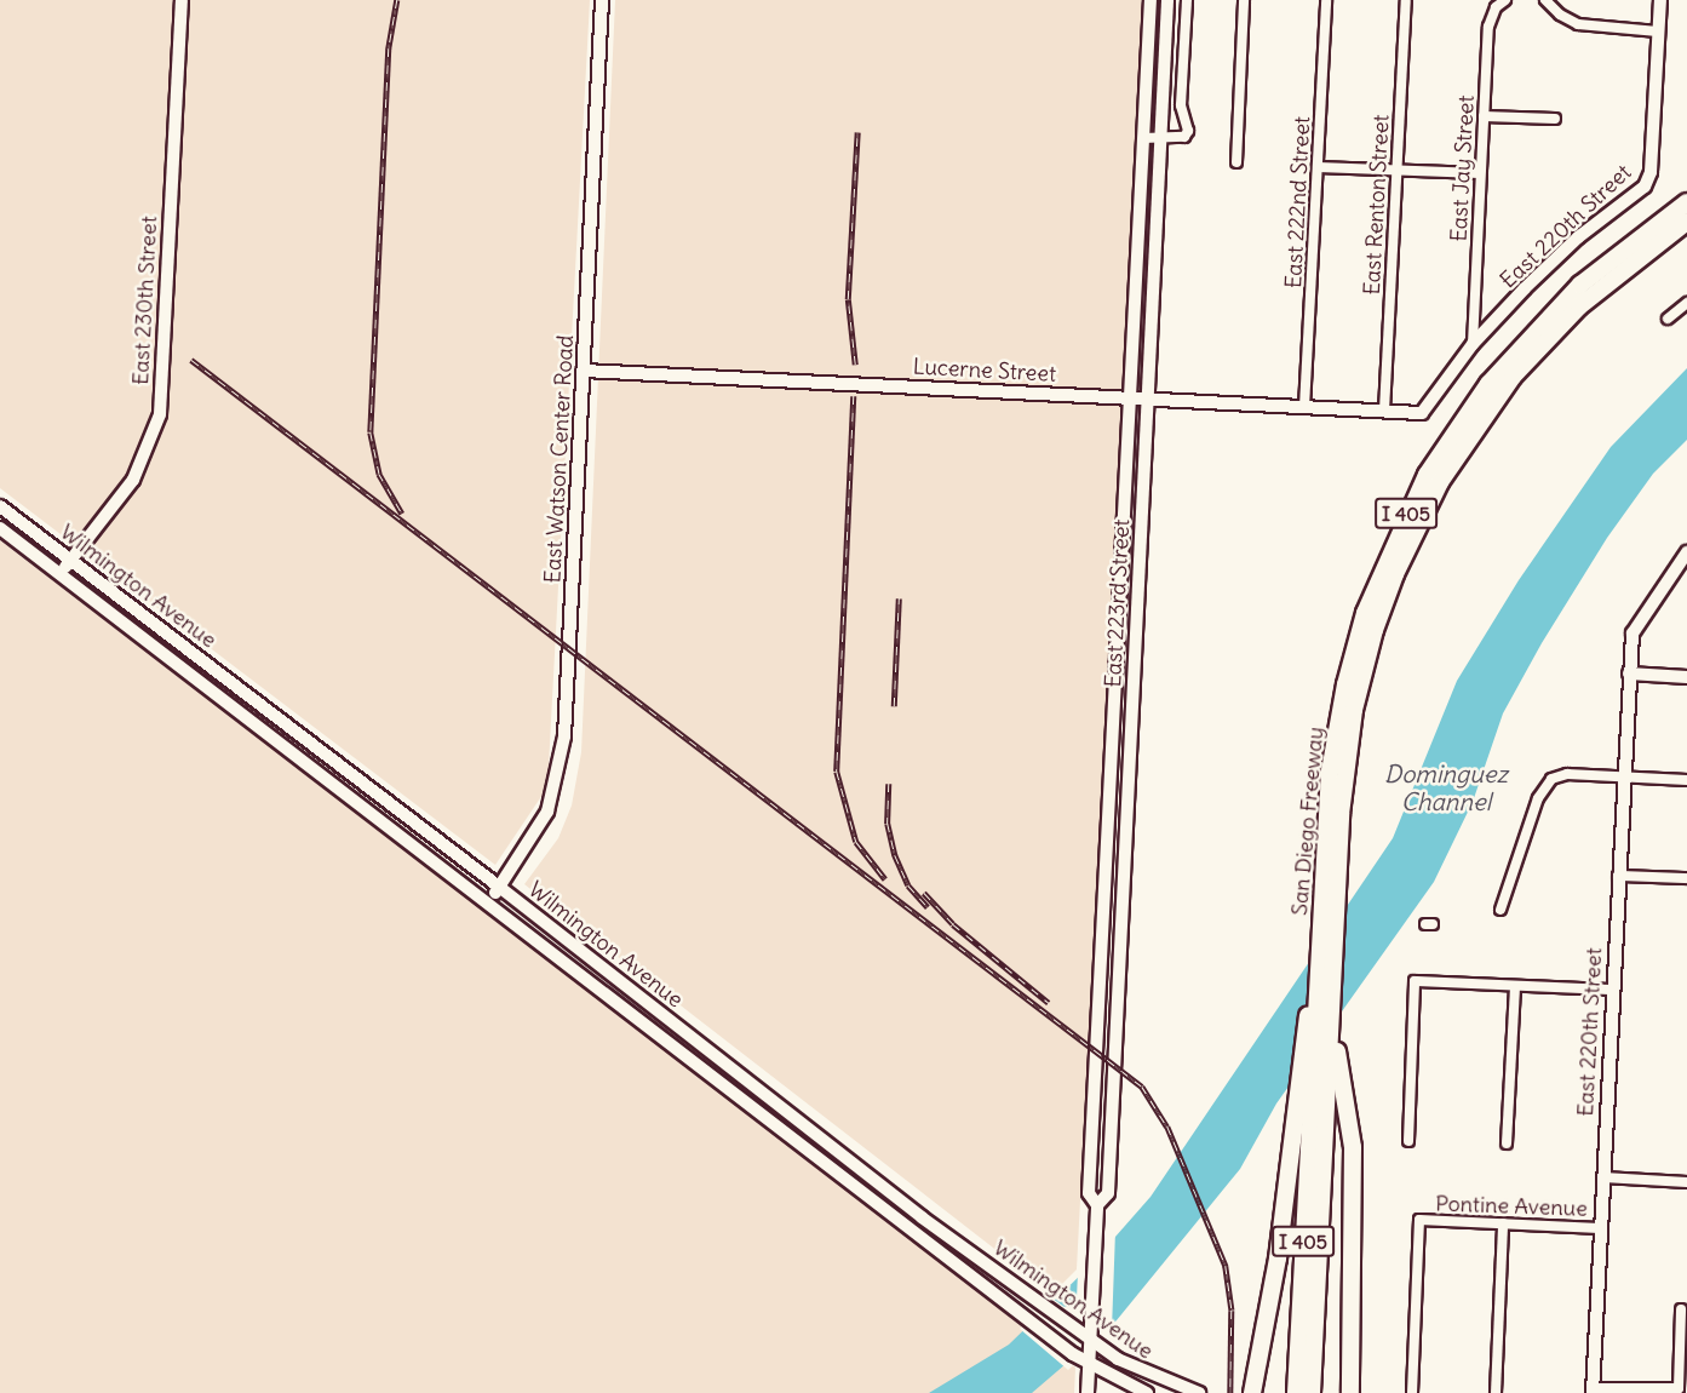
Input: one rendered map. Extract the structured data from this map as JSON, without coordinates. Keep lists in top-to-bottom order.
{
  "streets": {
    "highway": ["I 405", "San Diego Freeway"],
    "main road": [
      "East 220th Street",
      "East 230th Street",
      "Lucerne Street",
      "East Watson Center Road",
      "Wilmington Avenue",
      "East 223rd Street"
    ],
    "street": [
      "East Jay Street",
      "East 222nd Street",
      "East Renton Street",
      "Pontine Avenue"
    ]
  },
  "crossings": [
    ["East Jay Street", "East 220th Street"],
    ["East 222nd Street", "Lucerne Street"],
    ["East Renton Street", "East 220th Street"],
    ["East Renton Street", "Lucerne Street"],
    ["East 220th Street", "Lucerne Street"],
    ["East 220th Street", "Pontine Avenue"],
    ["East 230th Street", "Wilmington Avenue"],
    ["Lucerne Street", "East Watson Center Road"],
    ["Lucerne Street", "East 223rd Street"],
    ["East Watson Center Road", "Wilmington Avenue"],
    ["Wilmington Avenue", "East 223rd Street"]
  ],
  "water": ["Dominguez Channel"]
}
